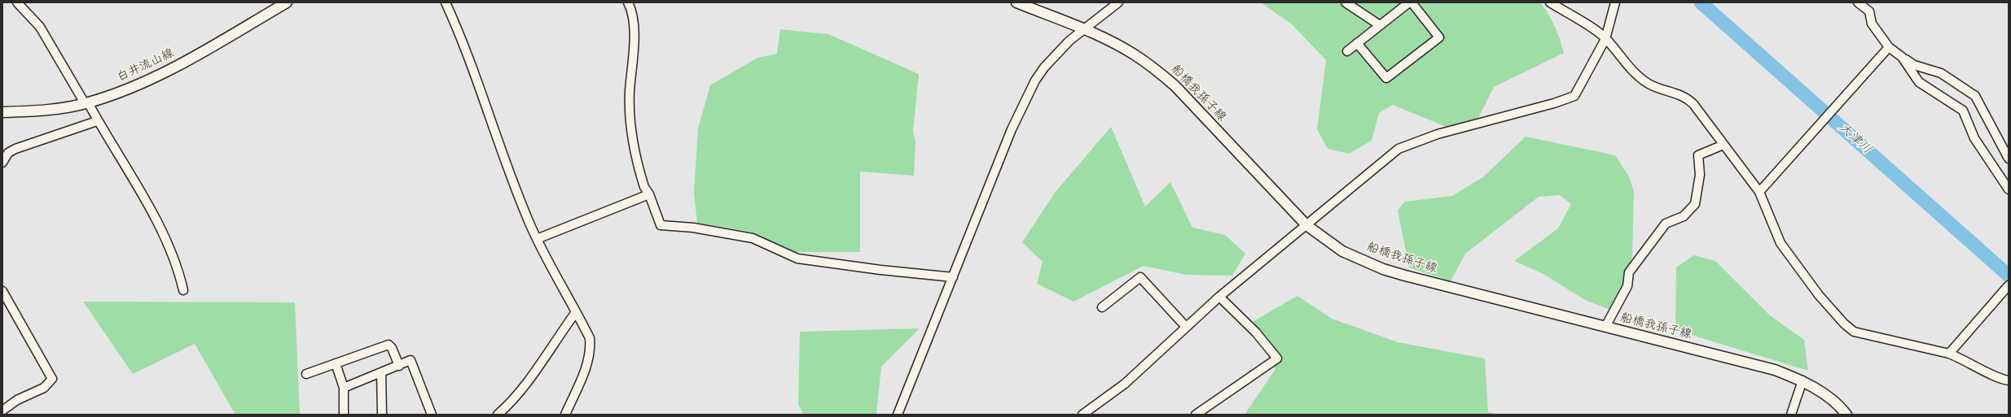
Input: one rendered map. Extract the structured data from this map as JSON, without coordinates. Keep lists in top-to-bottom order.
{
  "streets": {
    "main road": ["白井流山線", "船橋我孫子線"]
  },
  "water": ["大津川"]
}
